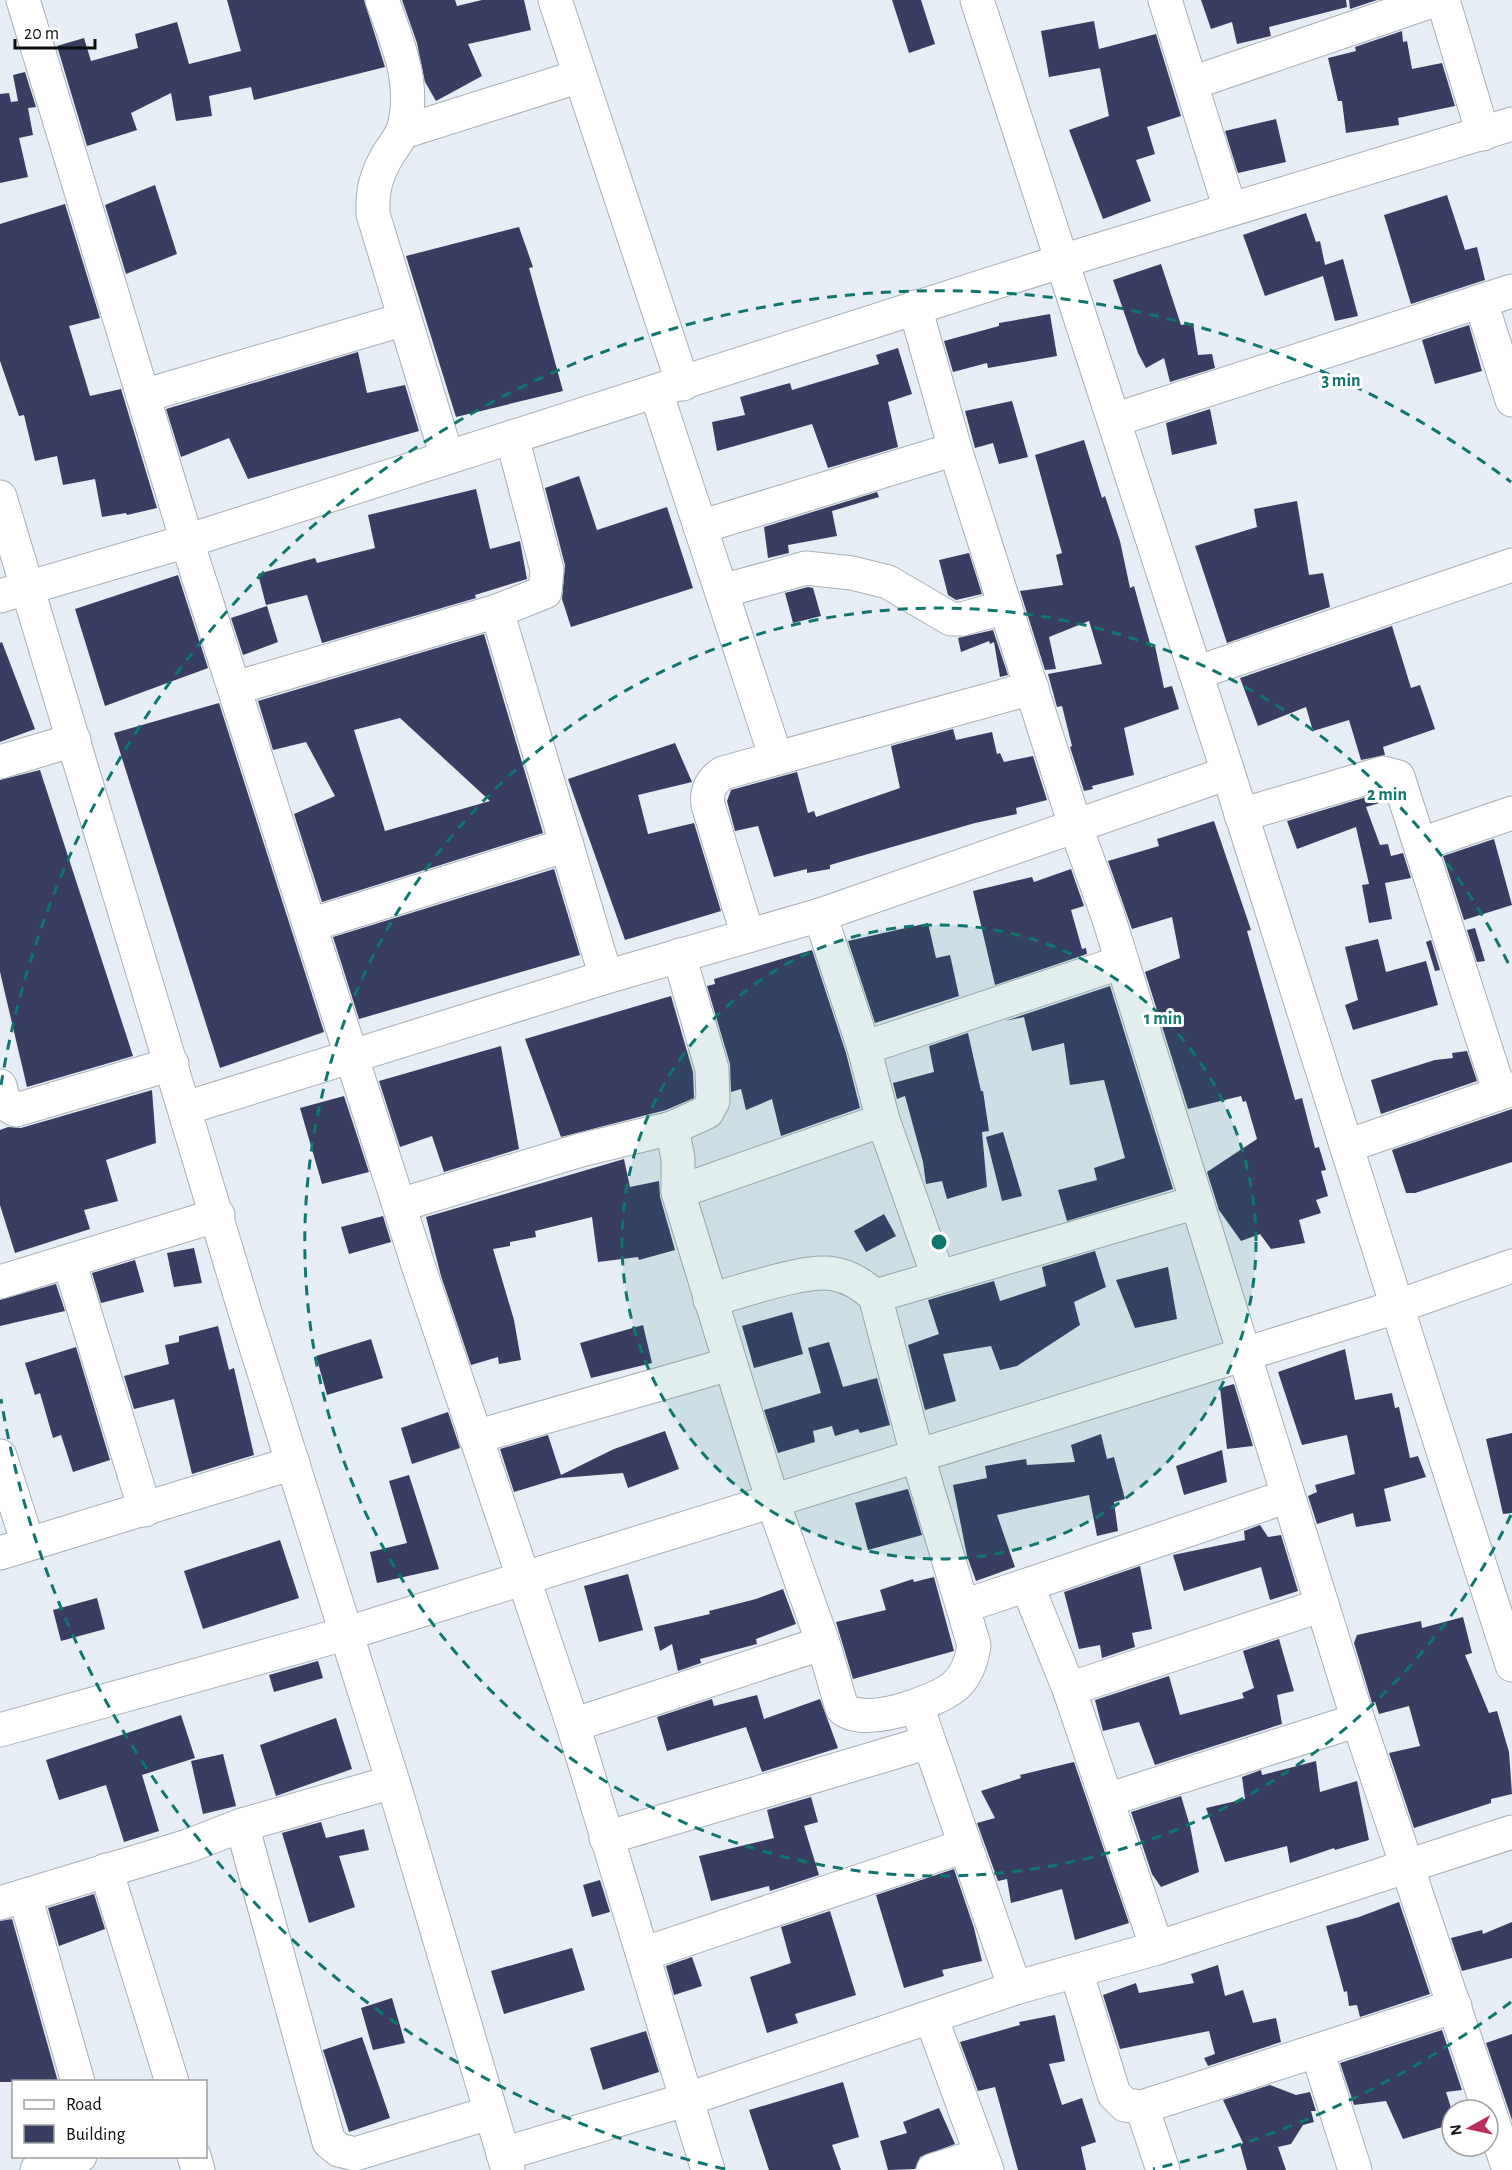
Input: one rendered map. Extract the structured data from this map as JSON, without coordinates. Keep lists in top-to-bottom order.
{
  "legend": ["Road", "Building"],
  "scale_bar": "20 m",
  "north": "left",
  "rings": ["3 min", "2 min", "1 min"]
}
